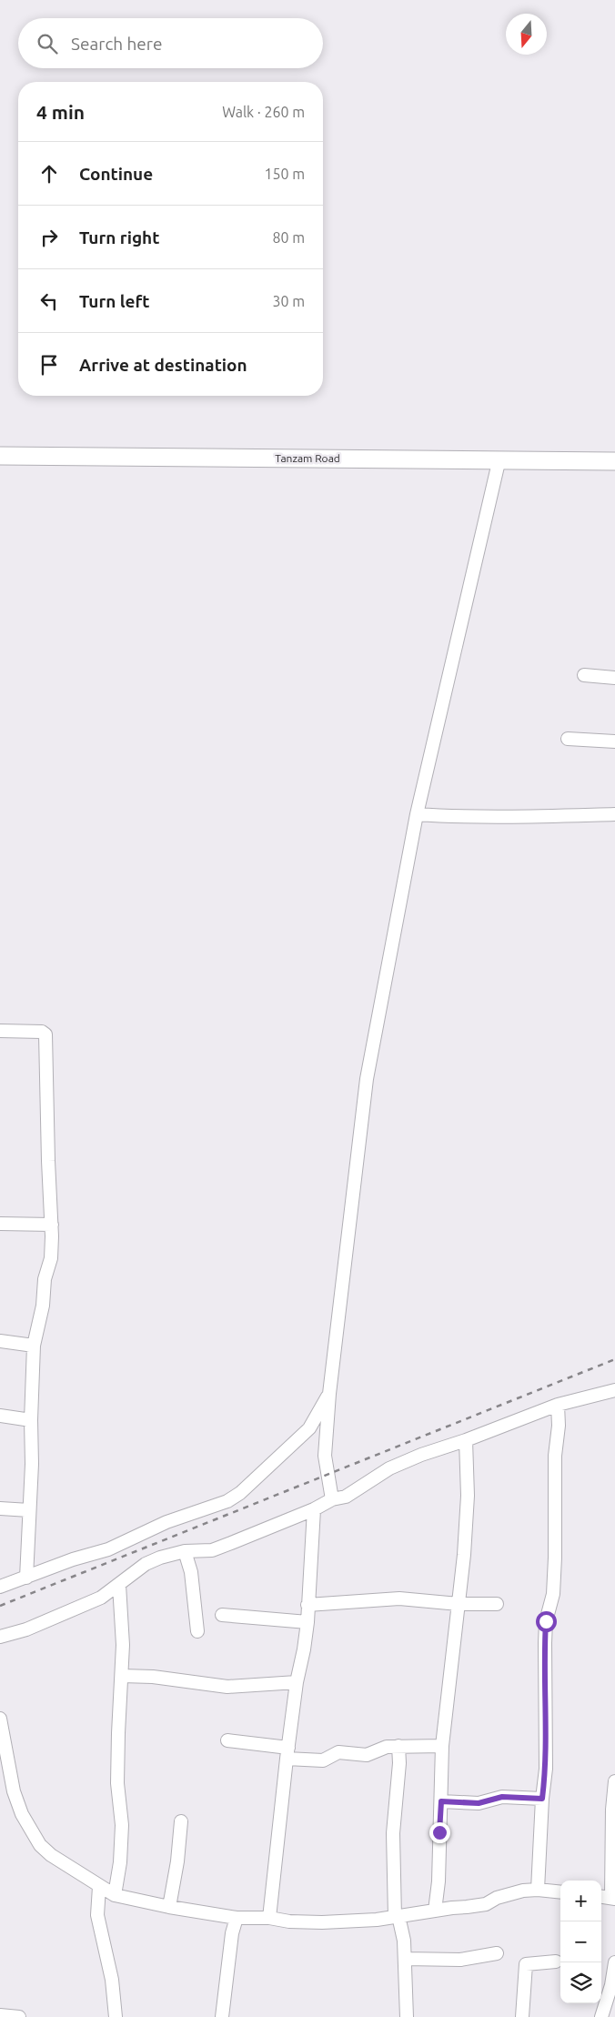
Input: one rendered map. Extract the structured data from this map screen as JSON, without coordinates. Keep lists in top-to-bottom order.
{
  "streets": {
    "highway": ["Tanzam Road"]
  },
  "north": "bottom",
  "page": {
    "search": "Search here",
    "heading": ["4 min", "Walk · 260 m"],
    "list": [
      ["Continue", "150 m"],
      ["Turn right", "80 m"],
      ["Turn left", "30 m"],
      "Arrive at destination"
    ],
    "map_buttons": ["+", "−"]
  }
}
